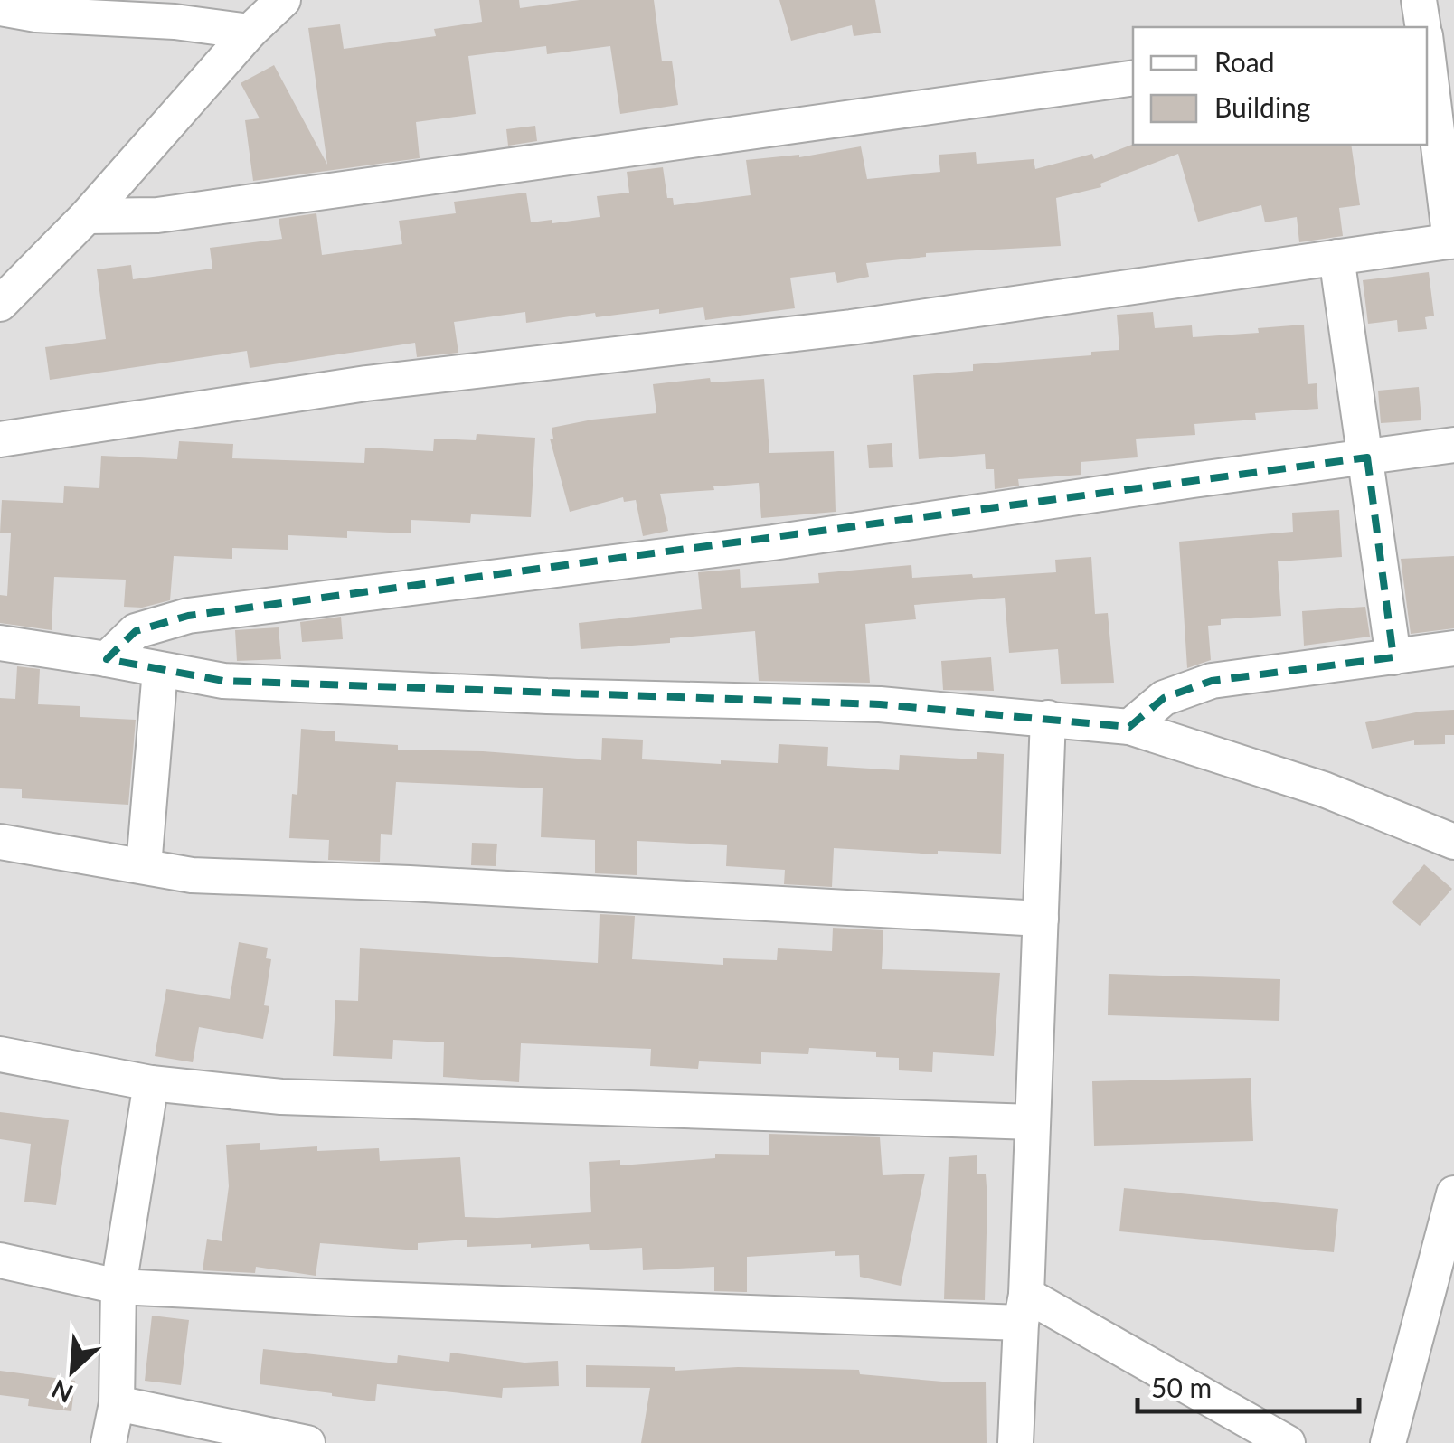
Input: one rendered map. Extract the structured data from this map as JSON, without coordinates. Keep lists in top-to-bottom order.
{
  "legend": ["Road", "Building"],
  "scale_bar": "50 m",
  "north": "bottom left"
}
